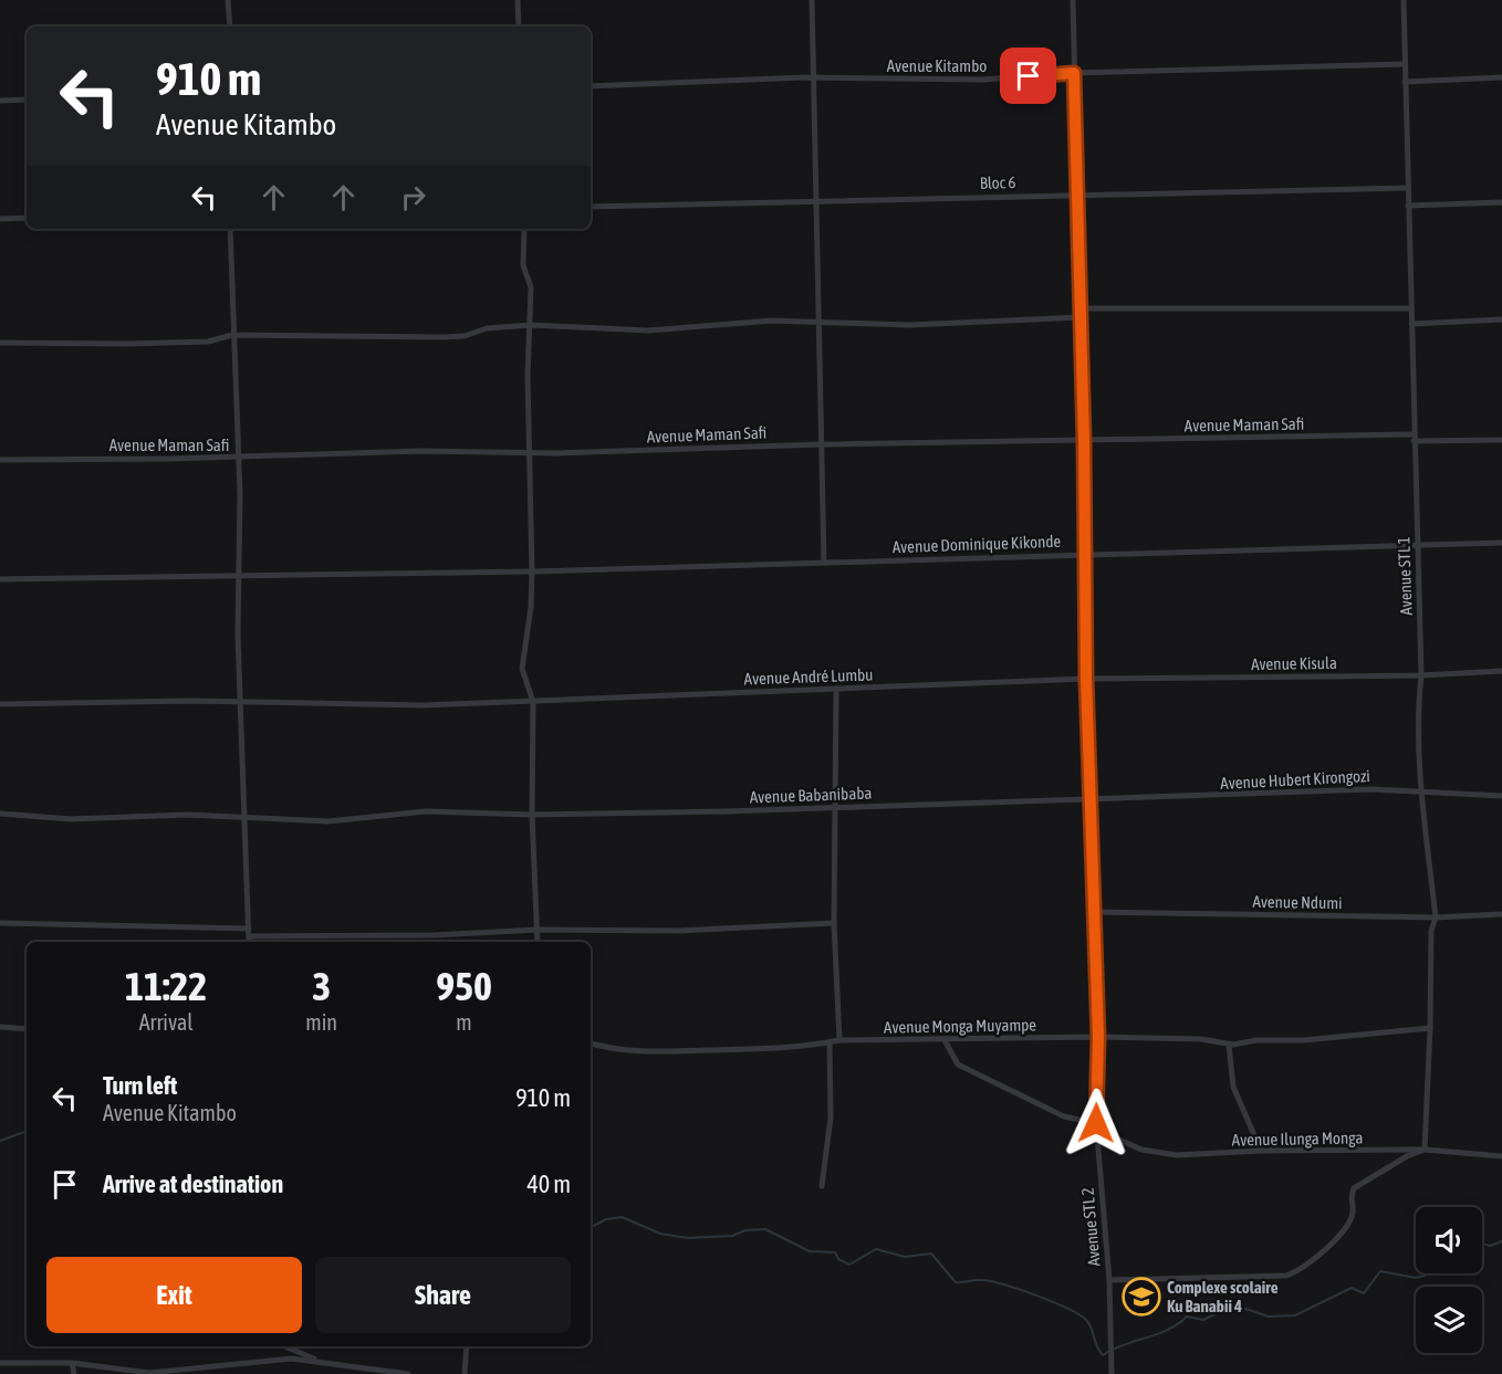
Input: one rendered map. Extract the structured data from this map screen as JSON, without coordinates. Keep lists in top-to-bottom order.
{
  "streets": {
    "street": [
      "Avenue Kitambo",
      "Bloc 6",
      "Avenue Maman Safi",
      "Avenue Dominique Kikonde",
      "Avenue STL 1",
      "Avenue Kisula",
      "Avenue André Lumbu",
      "Avenue Hubert Kirongozi",
      "Avenue Babanibaba",
      "Avenue Ndumi",
      "Avenue Monga Muyampe",
      "Avenue Ilunga Monga",
      "Avenue STL 2"
    ]
  },
  "crossings": [
    ["Avenue Kitambo", "Avenue STL 1"],
    ["Avenue Kitambo", "Avenue STL 2"],
    ["Bloc 6", "Avenue STL 1"],
    ["Bloc 6", "Avenue STL 2"],
    ["Avenue Maman Safi", "Avenue STL 1"],
    ["Avenue Maman Safi", "Avenue STL 2"],
    ["Avenue Dominique Kikonde", "Avenue STL 1"],
    ["Avenue Dominique Kikonde", "Avenue STL 2"],
    ["Avenue STL 1", "Avenue Kisula"],
    ["Avenue STL 1", "Avenue Hubert Kirongozi"],
    ["Avenue STL 1", "Avenue Ndumi"],
    ["Avenue STL 1", "Avenue Monga Muyampe"],
    ["Avenue STL 1", "Avenue Ilunga Monga"],
    ["Avenue Kisula", "Avenue André Lumbu"],
    ["Avenue Kisula", "Avenue STL 2"],
    ["Avenue André Lumbu", "Avenue STL 2"],
    ["Avenue Hubert Kirongozi", "Avenue Babanibaba"],
    ["Avenue Hubert Kirongozi", "Avenue STL 2"],
    ["Avenue Babanibaba", "Avenue STL 2"],
    ["Avenue Ndumi", "Avenue STL 2"],
    ["Avenue Monga Muyampe", "Avenue Ilunga Monga"],
    ["Avenue Monga Muyampe", "Avenue STL 2"],
    ["Avenue Ilunga Monga", "Avenue STL 2"]
  ],
  "places": {
    "school or university": ["Complexe scolaire Ku Banabii 4"]
  },
  "page": {
    "turn": ["910 m", "Avenue Kitambo"],
    "eta": [
      "11:22",
      "Arrival",
      "3",
      "min",
      "950",
      "m"
    ],
    "list": [
      {
        "name": "Turn left",
        "note": "Avenue Kitambo",
        "value": "910 m"
      },
      {
        "name": "Arrive at destination",
        "value": "40 m"
      }
    ],
    "buttons": ["Exit", "Share"]
  }
}
